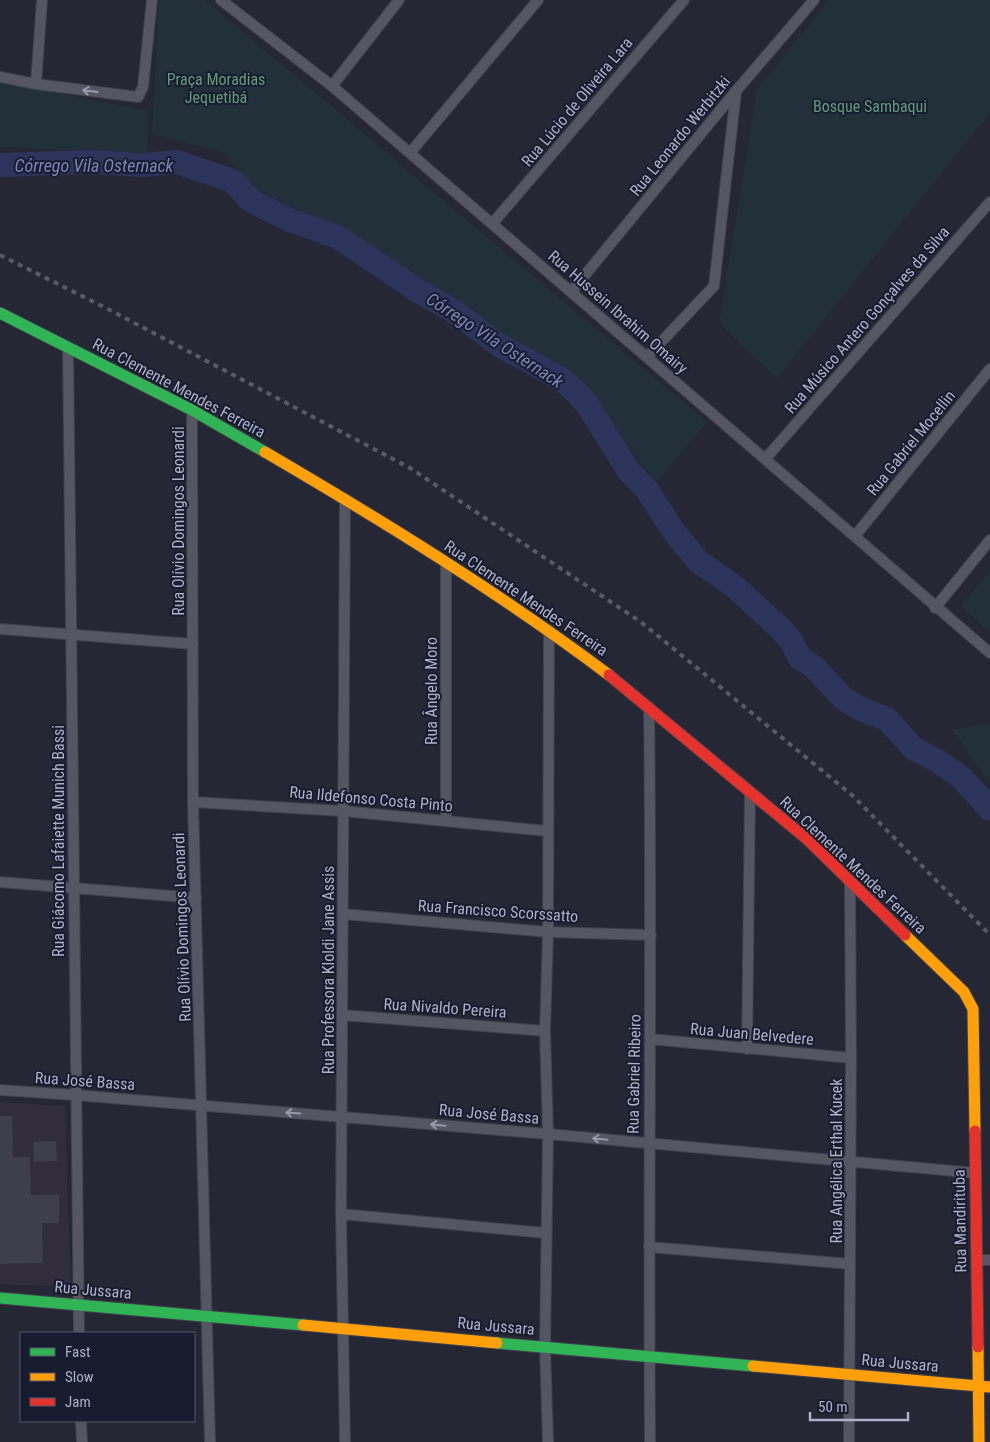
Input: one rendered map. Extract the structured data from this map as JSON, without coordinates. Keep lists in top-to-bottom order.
{
  "streets": {
    "street": [
      "Rua Lúcio de Oliveira Lara",
      "Rua Leonardo Werbitzki",
      "Rua Hussein Ibrahim Omairy",
      "Rua Músico Antero Gonçalves da Silva",
      "Rua Clemente Mendes Ferreira",
      "Rua Gabriel Mocellin",
      "Rua Olívio Domingos Leonardi",
      "Rua Ângelo Moro",
      "Rua Ildefonso Costa Pinto",
      "Rua Giácomo Lafaiette Munich Bassi",
      "Rua Francisco Scorssatto",
      "Rua Professora Kloldi Jane Assis",
      "Rua Nivaldo Pereira",
      "Rua Juan Belvedere",
      "Rua Gabriel Ribeiro",
      "Rua José Bassa",
      "Rua Angélica Erthal Kucek",
      "Rua Mandirituba",
      "Rua Jussara"
    ]
  },
  "crossings": [
    ["Rua Lúcio de Oliveira Lara", "Rua Hussein Ibrahim Omairy"],
    ["Rua Leonardo Werbitzki", "Rua Hussein Ibrahim Omairy"],
    ["Rua Hussein Ibrahim Omairy", "Rua Músico Antero Gonçalves da Silva"],
    ["Rua Hussein Ibrahim Omairy", "Rua Gabriel Mocellin"],
    ["Rua Clemente Mendes Ferreira", "Rua Olívio Domingos Leonardi"],
    ["Rua Clemente Mendes Ferreira", "Rua Ângelo Moro"],
    ["Rua Clemente Mendes Ferreira", "Rua Giácomo Lafaiette Munich Bassi"],
    ["Rua Clemente Mendes Ferreira", "Rua Professora Kloldi Jane Assis"],
    ["Rua Clemente Mendes Ferreira", "Rua Gabriel Ribeiro"],
    ["Rua Clemente Mendes Ferreira", "Rua Angélica Erthal Kucek"],
    ["Rua Clemente Mendes Ferreira", "Rua Mandirituba"],
    ["Rua Olívio Domingos Leonardi", "Rua Ildefonso Costa Pinto"],
    ["Rua Olívio Domingos Leonardi", "Rua José Bassa"],
    ["Rua Olívio Domingos Leonardi", "Rua Jussara"],
    ["Rua Ângelo Moro", "Rua Ildefonso Costa Pinto"],
    ["Rua Ildefonso Costa Pinto", "Rua Professora Kloldi Jane Assis"],
    ["Rua Giácomo Lafaiette Munich Bassi", "Rua José Bassa"],
    ["Rua Giácomo Lafaiette Munich Bassi", "Rua Jussara"],
    ["Rua Francisco Scorssatto", "Rua Professora Kloldi Jane Assis"],
    ["Rua Francisco Scorssatto", "Rua Gabriel Ribeiro"],
    ["Rua Professora Kloldi Jane Assis", "Rua Nivaldo Pereira"],
    ["Rua Professora Kloldi Jane Assis", "Rua José Bassa"],
    ["Rua Professora Kloldi Jane Assis", "Rua Jussara"],
    ["Rua Juan Belvedere", "Rua Gabriel Ribeiro"],
    ["Rua Juan Belvedere", "Rua Angélica Erthal Kucek"],
    ["Rua Gabriel Ribeiro", "Rua José Bassa"],
    ["Rua Gabriel Ribeiro", "Rua Jussara"],
    ["Rua José Bassa", "Rua Angélica Erthal Kucek"],
    ["Rua José Bassa", "Rua Mandirituba"],
    ["Rua Angélica Erthal Kucek", "Rua Jussara"],
    ["Rua Mandirituba", "Rua Jussara"]
  ],
  "one_way": ["Rua José Bassa"],
  "water": ["Córrego Vila Osternack"],
  "parks": ["Praça Moradias Jequetibá", "Bosque Sambaqui"],
  "legend": ["Fast", "Slow", "Jam"],
  "scale_bar": "50 m"
}
